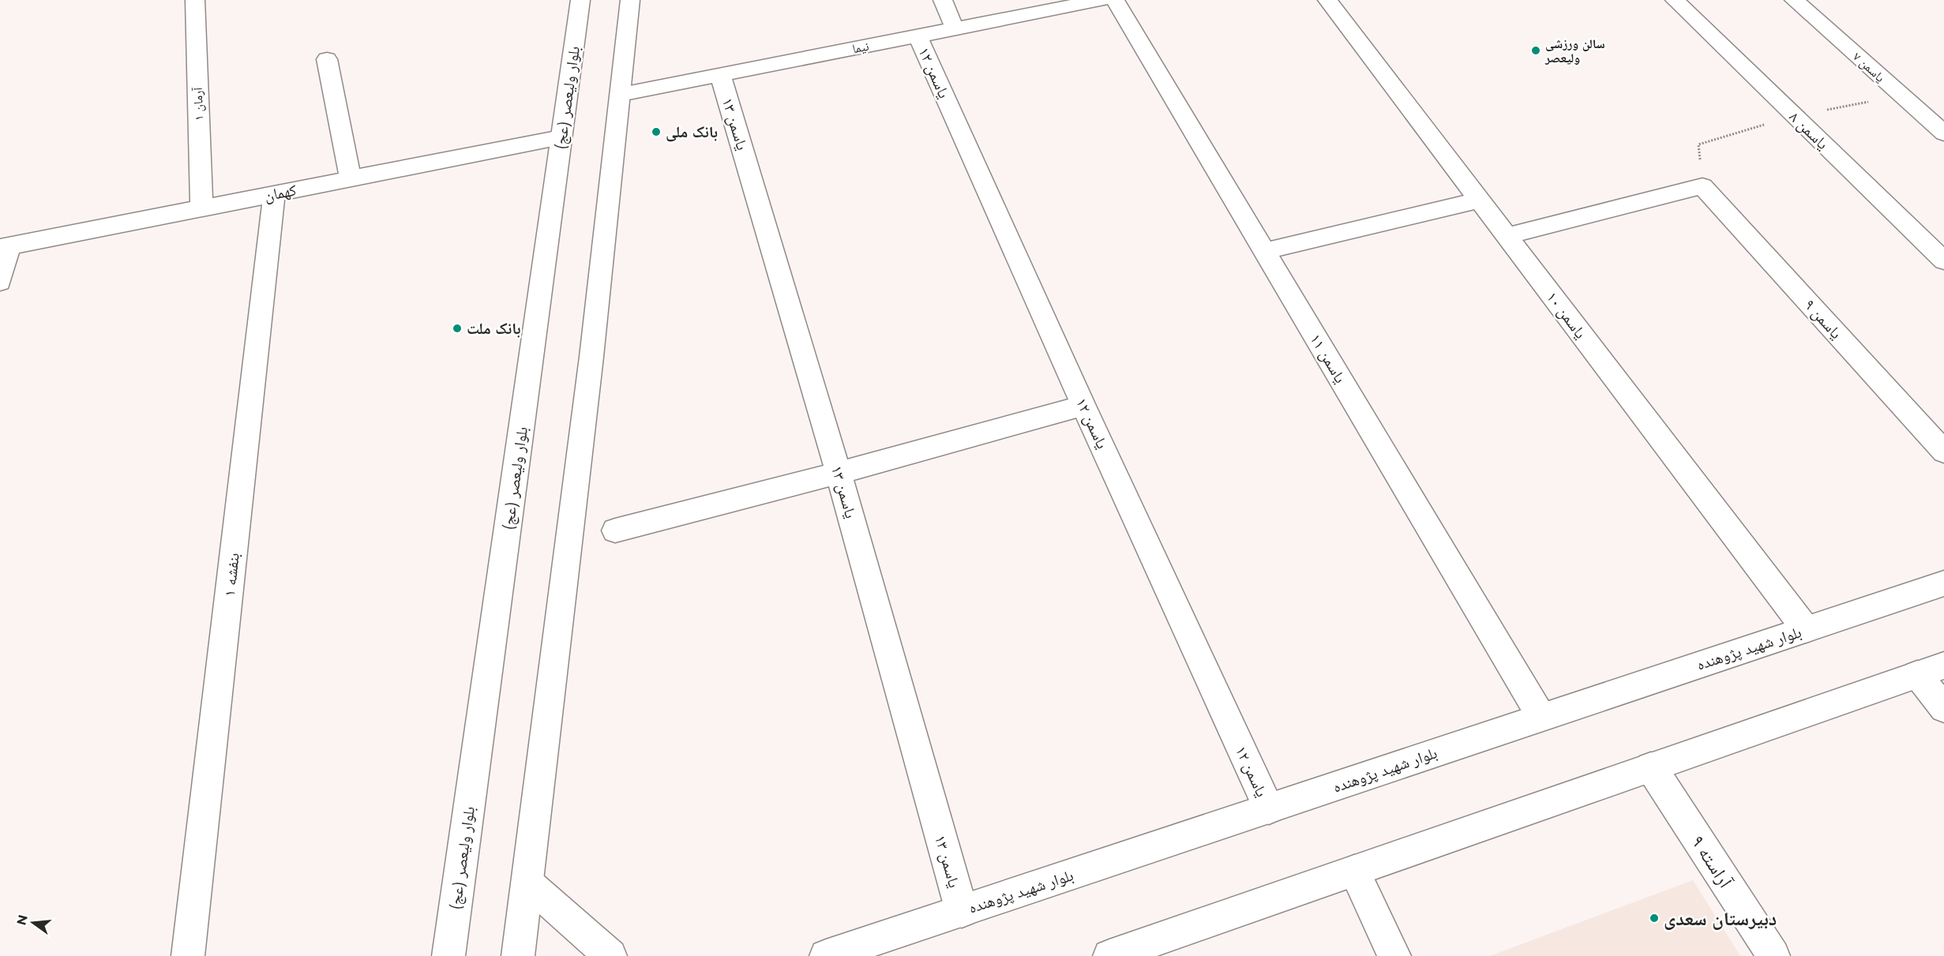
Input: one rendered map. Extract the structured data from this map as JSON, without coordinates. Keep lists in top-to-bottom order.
{
  "streets": {
    "street": [
      "نیما",
      "یاسمن ۷",
      "یاسمن ۱۲",
      "بلوار ولیعصر (عج)",
      "آرمان ۱",
      "یاسمن ۱۳",
      "یاسمن ۸",
      "کهمان",
      "یاسمن ۱۰",
      "یاسمن ۹",
      "یاسمن ۱۱",
      "بنفشه ۱",
      "بلوار شهید پژوهنده",
      "آراسته ۹"
    ]
  },
  "crossings": [
    ["نیما", "یاسمن ۱۲"],
    ["نیما", "یاسمن ۱۳"],
    ["یاسمن ۱۲", "بلوار شهید پژوهنده"],
    ["بلوار ولیعصر (عج)", "کهمان"],
    ["آرمان ۱", "کهمان"],
    ["یاسمن ۱۳", "بلوار شهید پژوهنده"],
    ["کهمان", "بنفشه ۱"],
    ["یاسمن ۱۰", "یاسمن ۹"],
    ["یاسمن ۱۰", "بلوار شهید پژوهنده"],
    ["یاسمن ۱۱", "بلوار شهید پژوهنده"]
  ],
  "places": [
    "سالن ورزشی ولیعصر",
    "بانک ملی",
    "بانک ملت",
    "دبیرستان سعدی"
  ],
  "north": "left"
}
